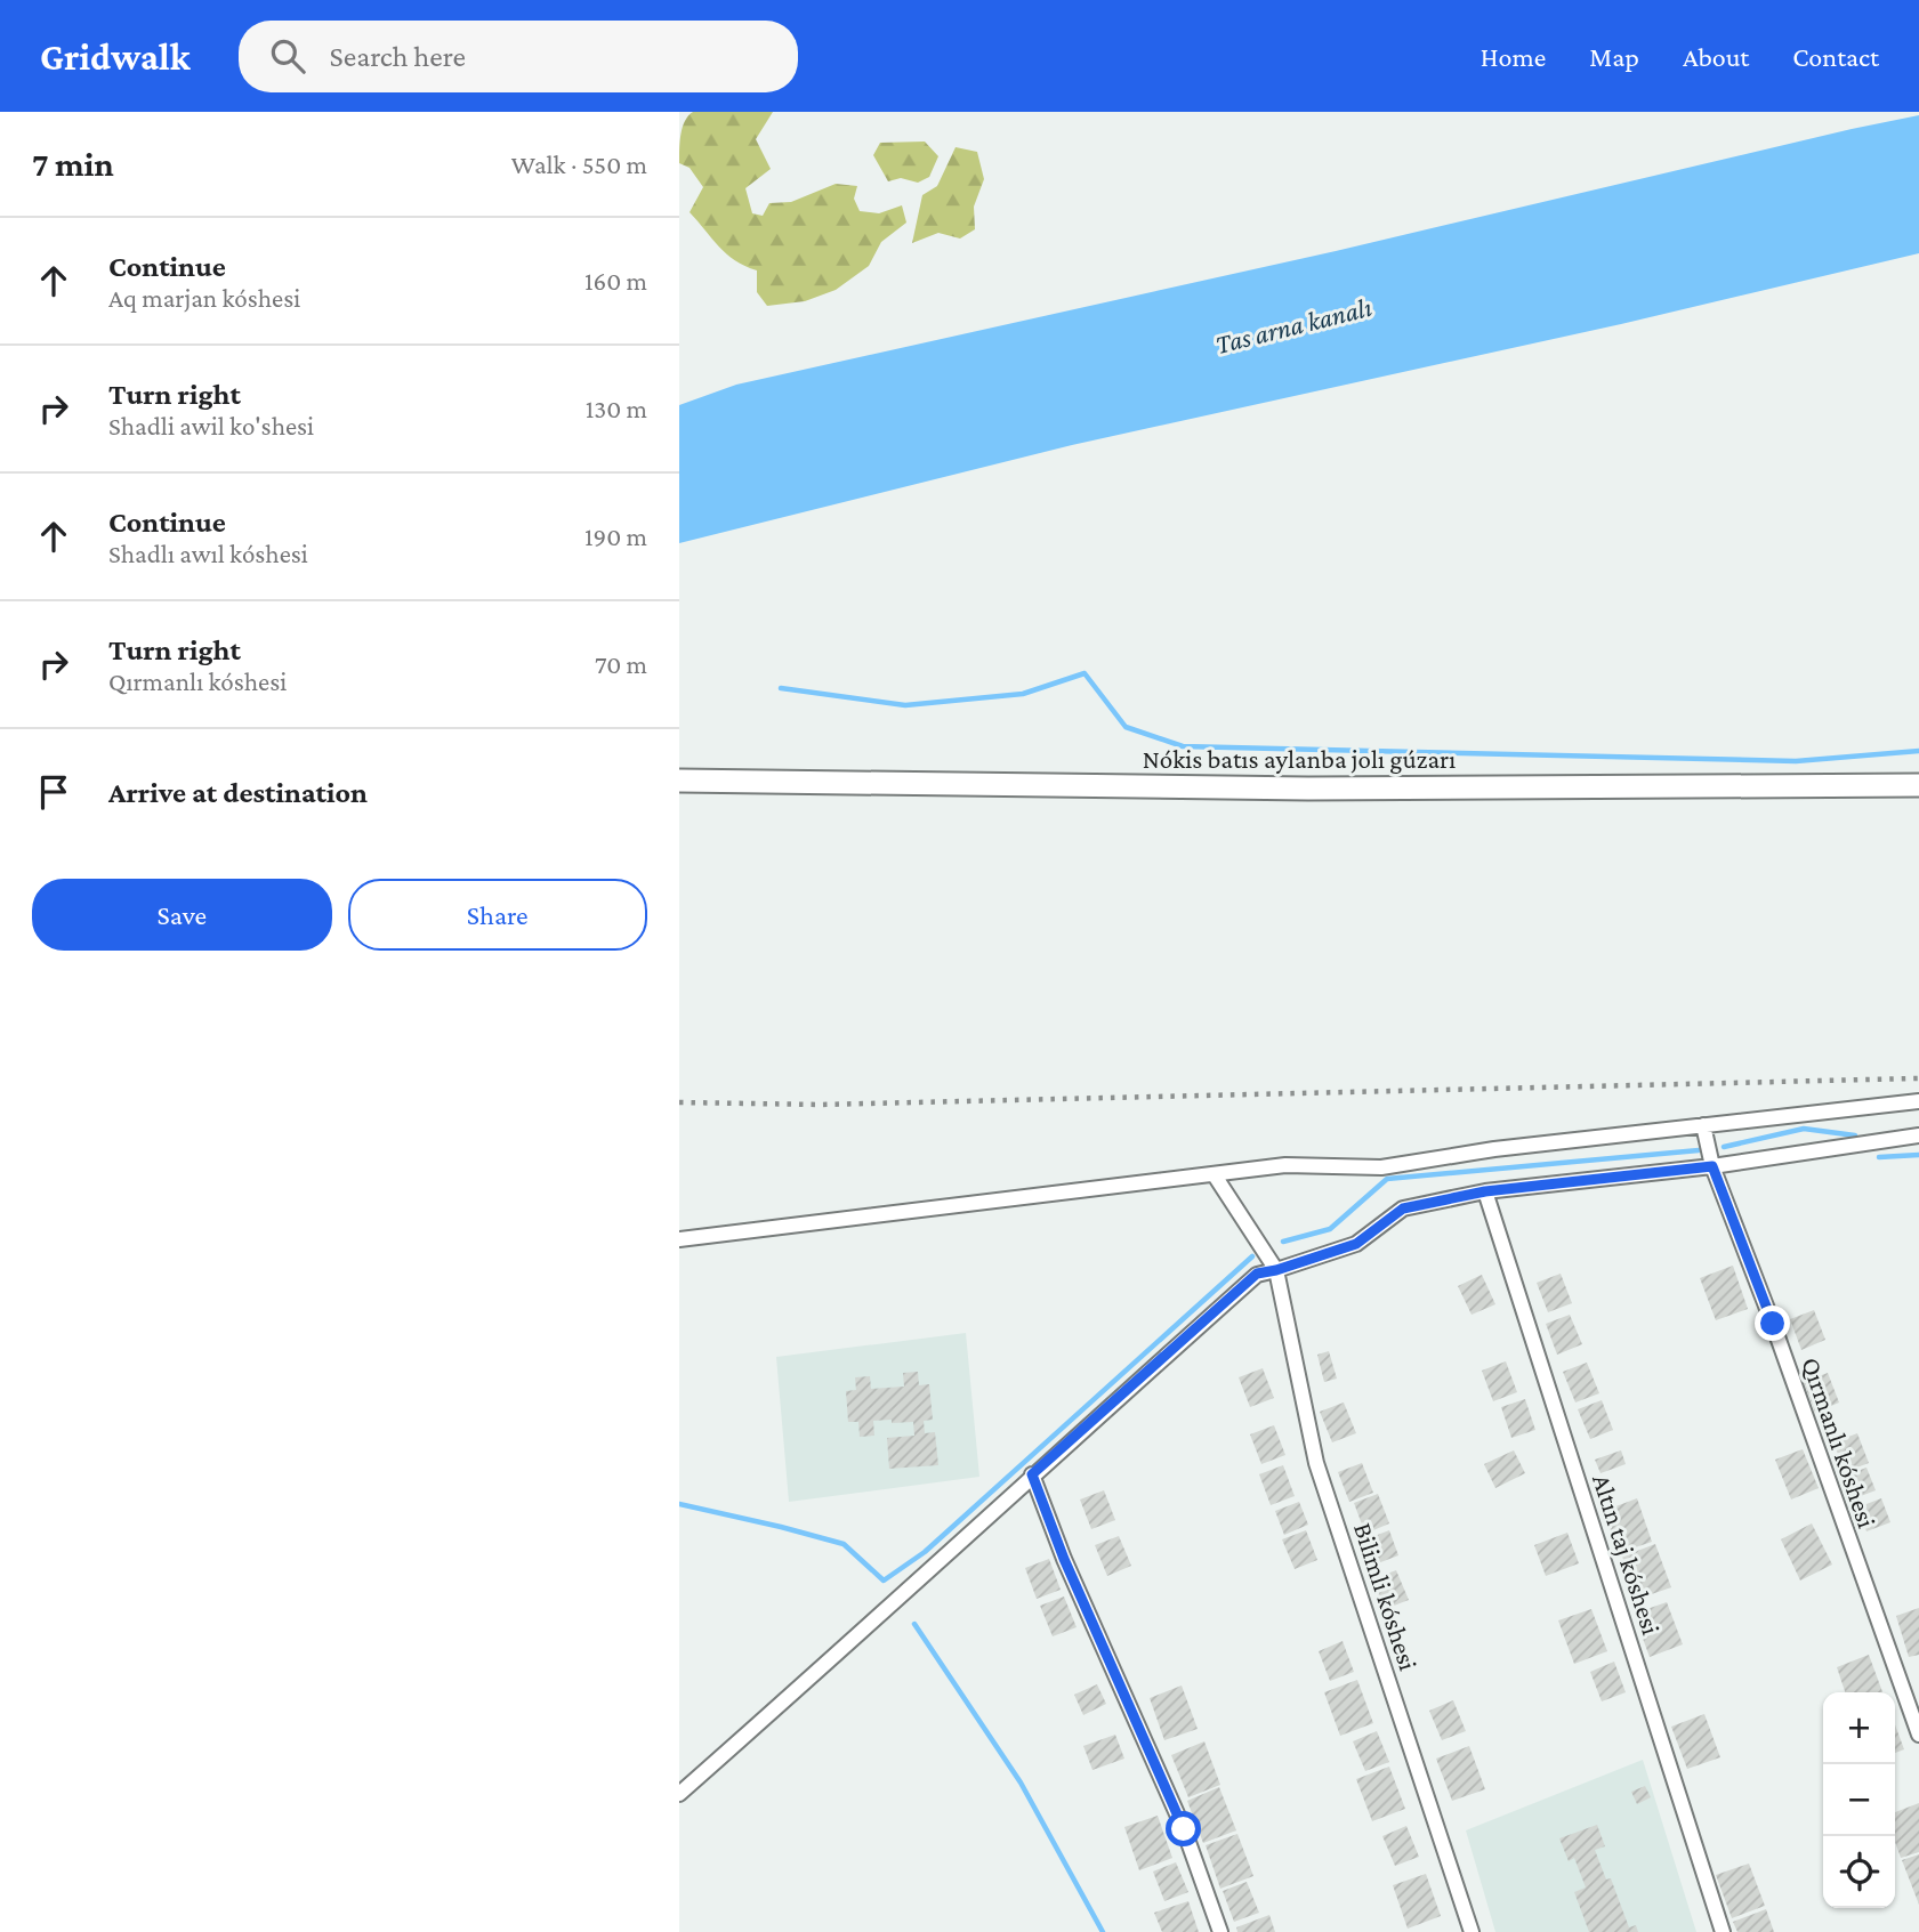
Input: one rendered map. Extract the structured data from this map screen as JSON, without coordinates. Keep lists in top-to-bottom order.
{
  "streets": {
    "main road": ["Nókis batıs aylanba jolı gúzarı"],
    "street": ["Qırmanlı kóshesi", "Altın taj kóshesi", "Bilimli kóshesi"]
  },
  "water": ["Tas arna kanalı"],
  "page": {
    "header": "Gridwalk",
    "search": "Search here",
    "nav": [
      "Home",
      "Map",
      "About",
      "Contact"
    ],
    "heading": ["7 min", "Walk · 550 m"],
    "list": [
      ["Continue", "Aq marjan kóshesi", "160 m"],
      ["Turn right", "Shadli awil ko'shesi", "130 m"],
      ["Continue", "Shadlı awıl kóshesi", "190 m"],
      ["Turn right", "Qırmanlı kóshesi", "70 m"],
      "Arrive at destination"
    ],
    "buttons": ["Save", "Share"],
    "map_buttons": ["+", "−"]
  }
}
